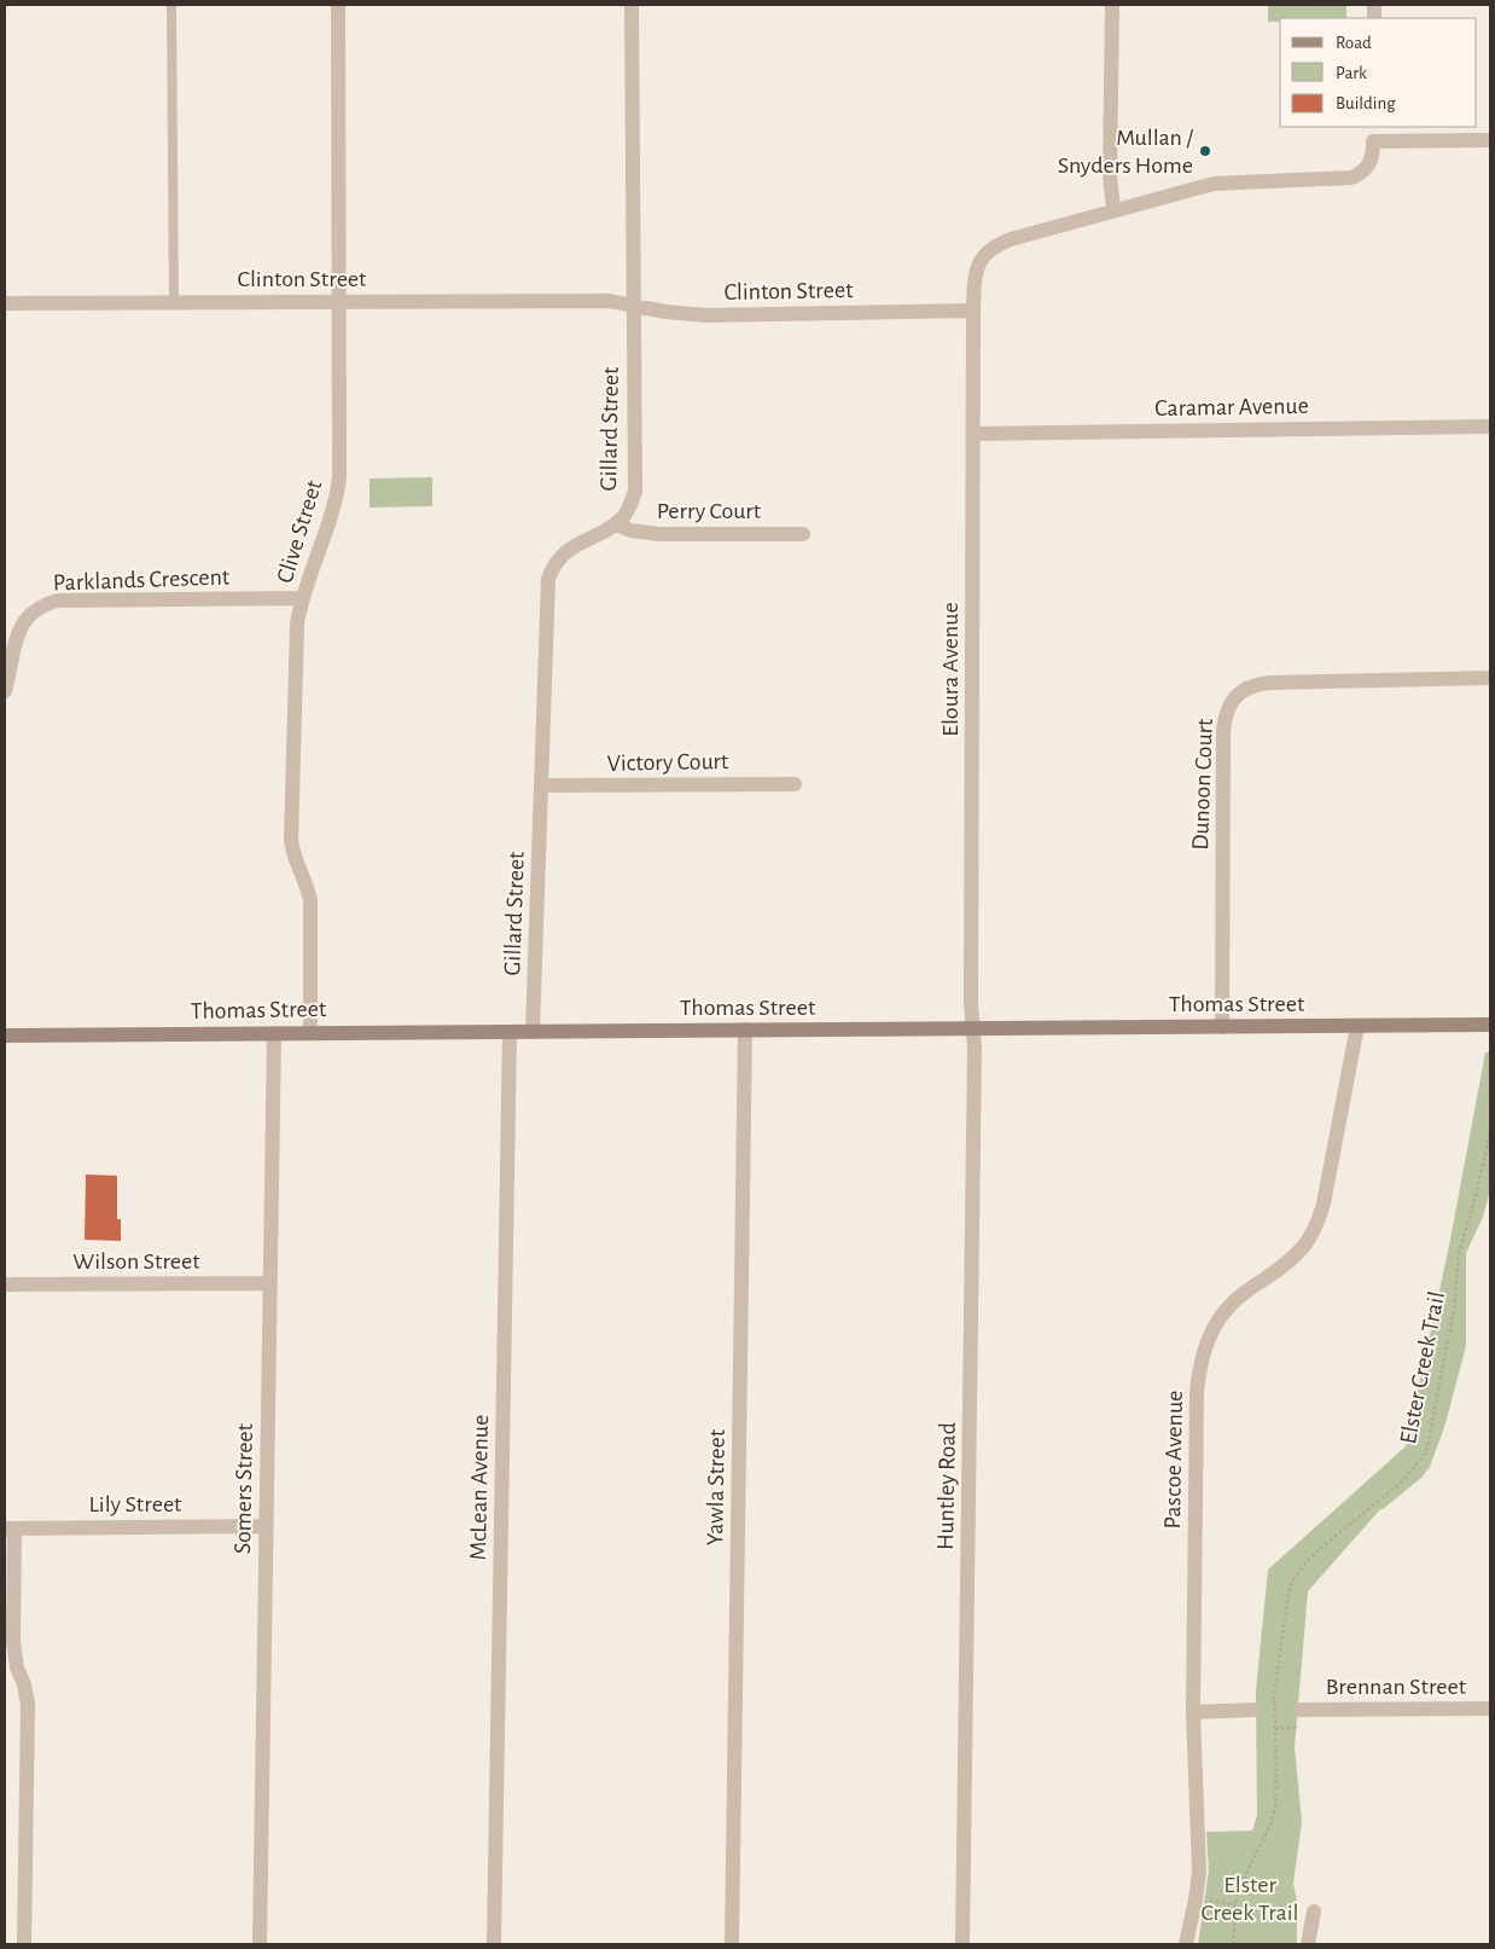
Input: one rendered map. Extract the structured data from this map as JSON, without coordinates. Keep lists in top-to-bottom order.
{
  "streets": {
    "street": [
      "Clinton Street",
      "Caramar Avenue",
      "Gillard Street",
      "Perry Court",
      "Clive Street",
      "Parklands Crescent",
      "Eloura Avenue",
      "Victory Court",
      "Dunoon Court",
      "Thomas Street",
      "Wilson Street",
      "Pascoe Avenue",
      "Huntley Road",
      "McLean Avenue",
      "Yawla Street",
      "Somers Street",
      "Lily Street",
      "Brennan Street"
    ],
    "path": ["Elster Creek Trail"]
  },
  "crossings": [
    ["Clinton Street", "Gillard Street"],
    ["Clinton Street", "Clive Street"],
    ["Clinton Street", "Eloura Avenue"],
    ["Caramar Avenue", "Eloura Avenue"],
    ["Gillard Street", "Perry Court"],
    ["Gillard Street", "Victory Court"],
    ["Gillard Street", "Thomas Street"],
    ["Clive Street", "Parklands Crescent"],
    ["Clive Street", "Thomas Street"],
    ["Eloura Avenue", "Thomas Street"],
    ["Eloura Avenue", "Huntley Road"],
    ["Dunoon Court", "Thomas Street"],
    ["Thomas Street", "Pascoe Avenue"],
    ["Thomas Street", "Huntley Road"],
    ["Thomas Street", "McLean Avenue"],
    ["Thomas Street", "Yawla Street"],
    ["Thomas Street", "Somers Street"],
    ["Wilson Street", "Somers Street"],
    ["Somers Street", "Lily Street"]
  ],
  "parks": ["Elster Creek Trail"],
  "places": ["Mullan / Snyders Home"],
  "legend": ["Road", "Park", "Building"]
}
